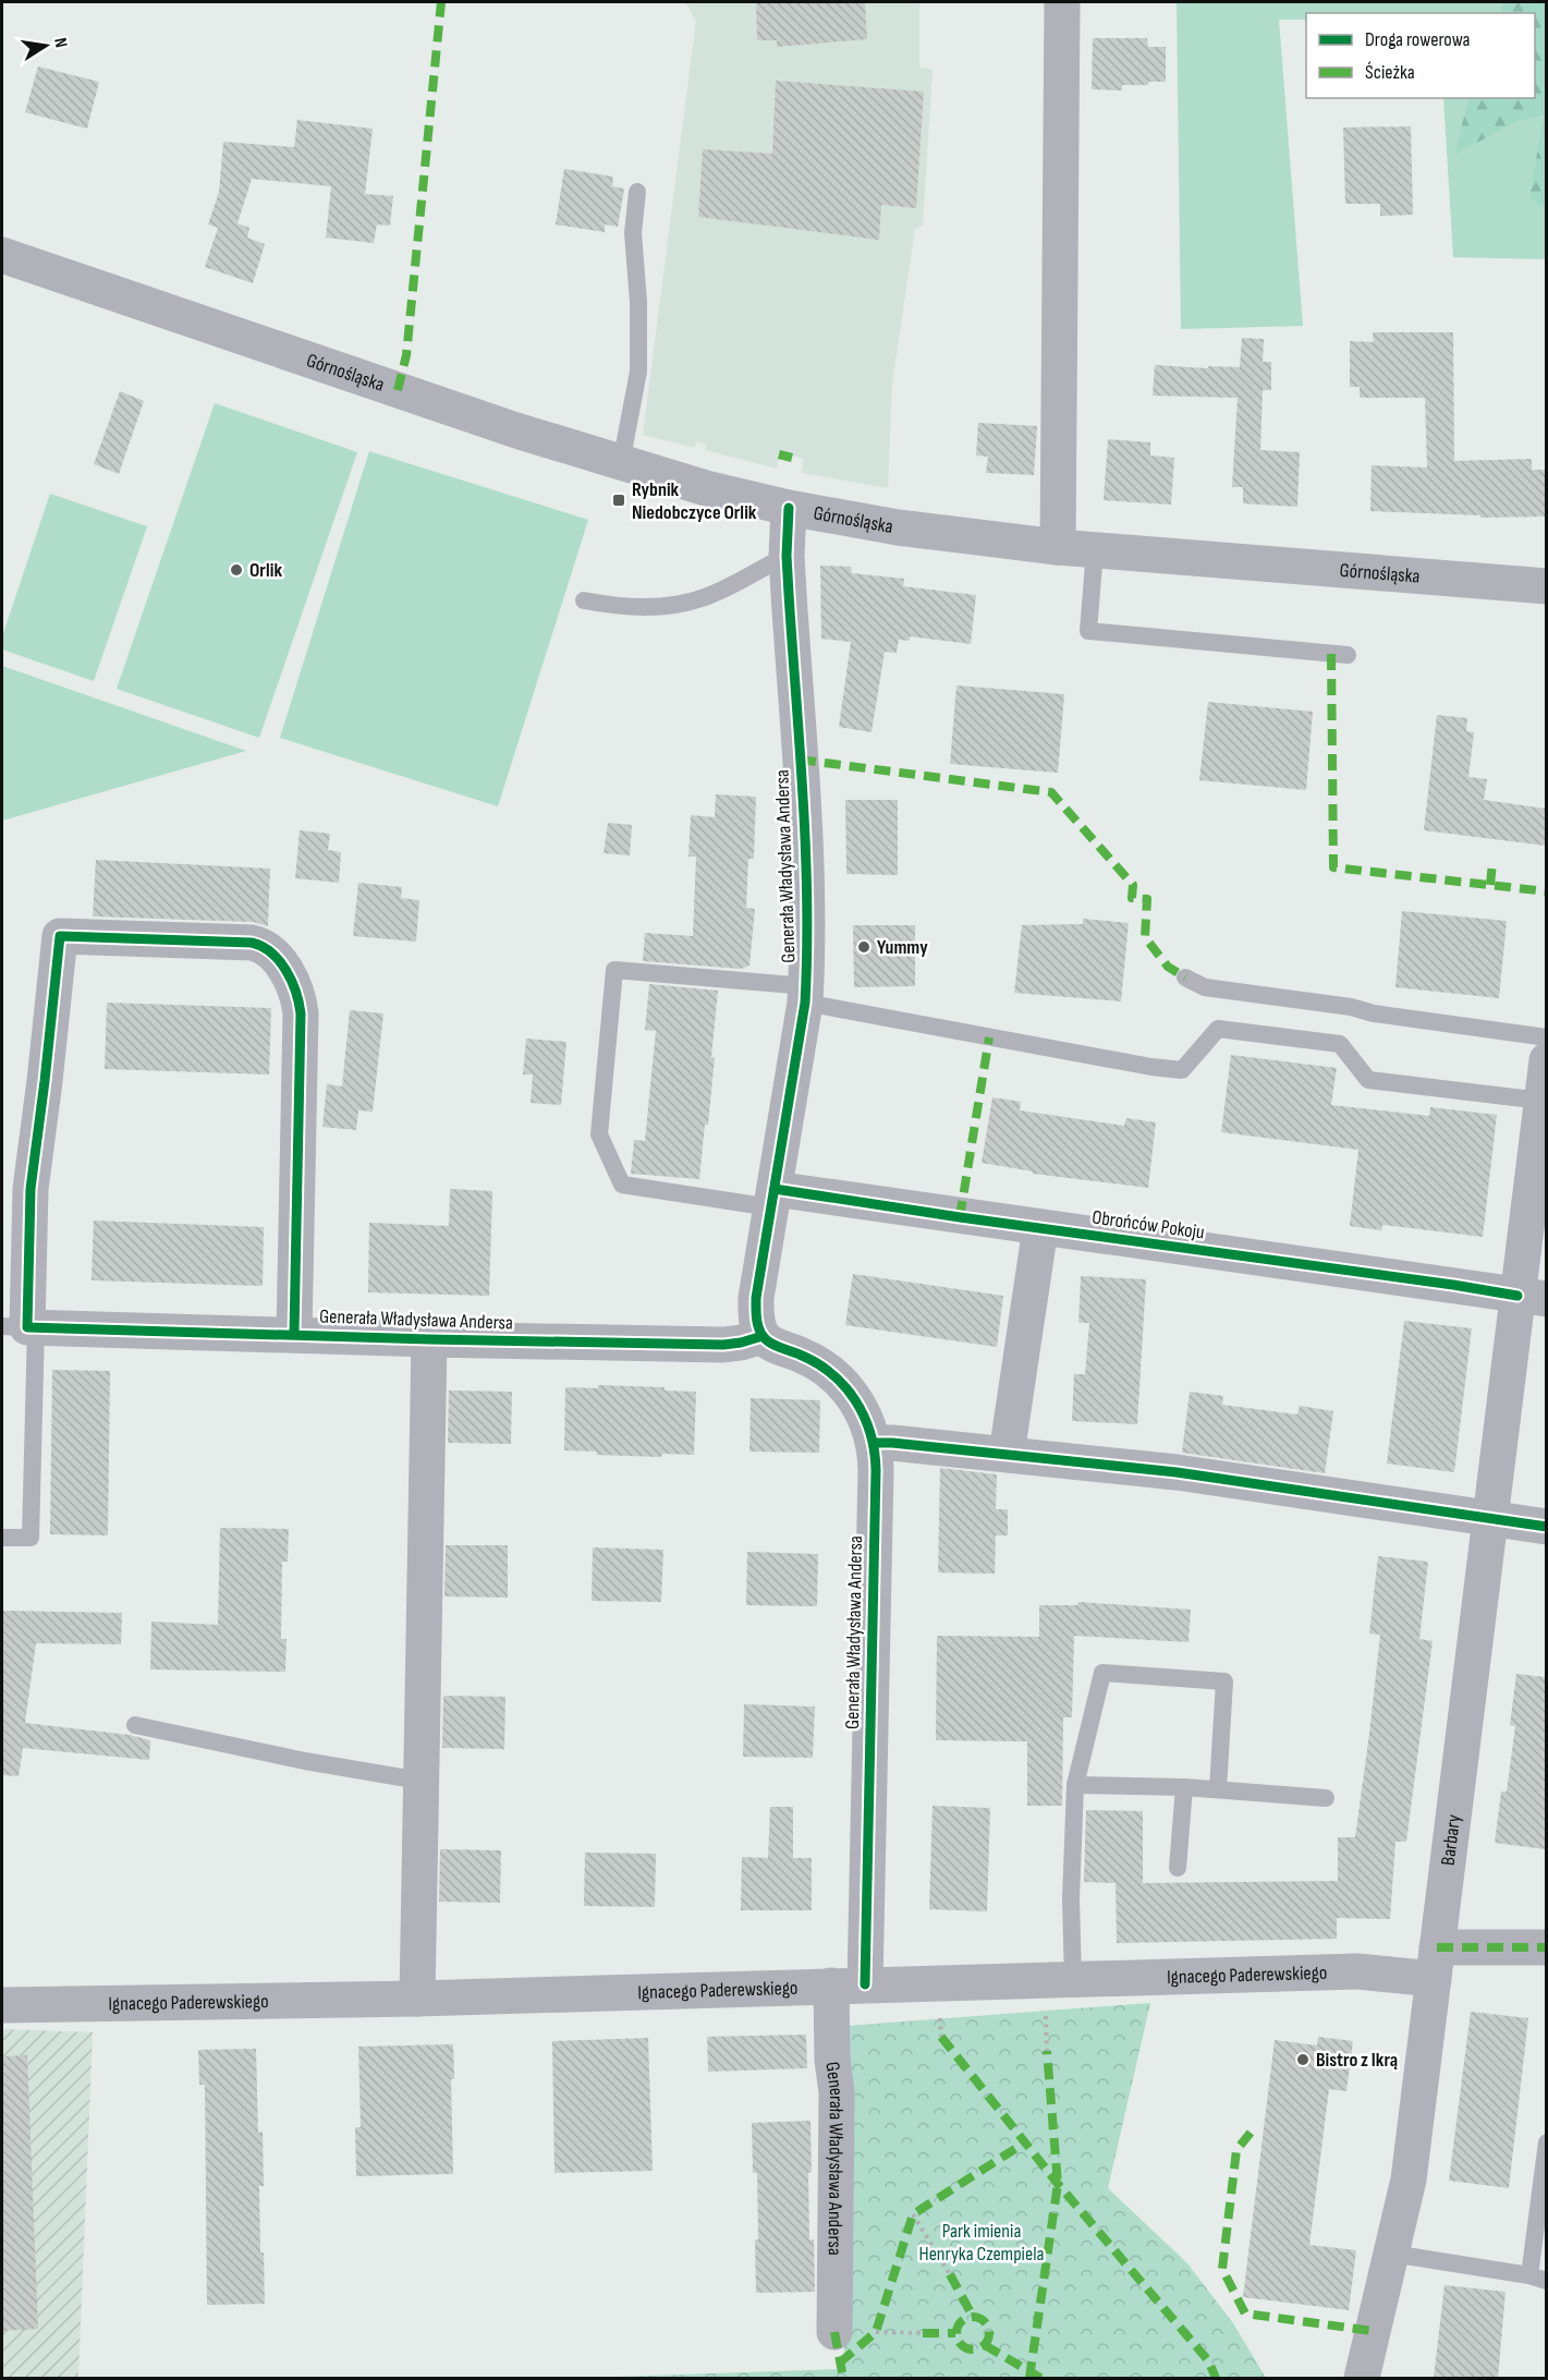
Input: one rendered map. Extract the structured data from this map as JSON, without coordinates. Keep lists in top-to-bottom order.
{
  "streets": {
    "street": [
      "Górnośląska",
      "Generała Władysława Andersa",
      "Obrońców Pokoju",
      "Barbary",
      "Ignacego Paderewskiego"
    ]
  },
  "crossings": [
    ["Górnośląska", "Generała Władysława Andersa"],
    ["Generała Władysława Andersa", "Obrońców Pokoju"],
    ["Generała Władysława Andersa", "Ignacego Paderewskiego"],
    ["Obrońców Pokoju", "Barbary"],
    ["Barbary", "Ignacego Paderewskiego"]
  ],
  "parks": ["Park imienia Henryka Czempiela"],
  "places": {
    "transit": ["Rybnik Niedobczyce Orlik"],
    "other": ["Orlik", "Yummy", "Bistro z Ikrą"]
  },
  "legend": ["Droga rowerowa", "Ścieżka"],
  "north": "right"
}
